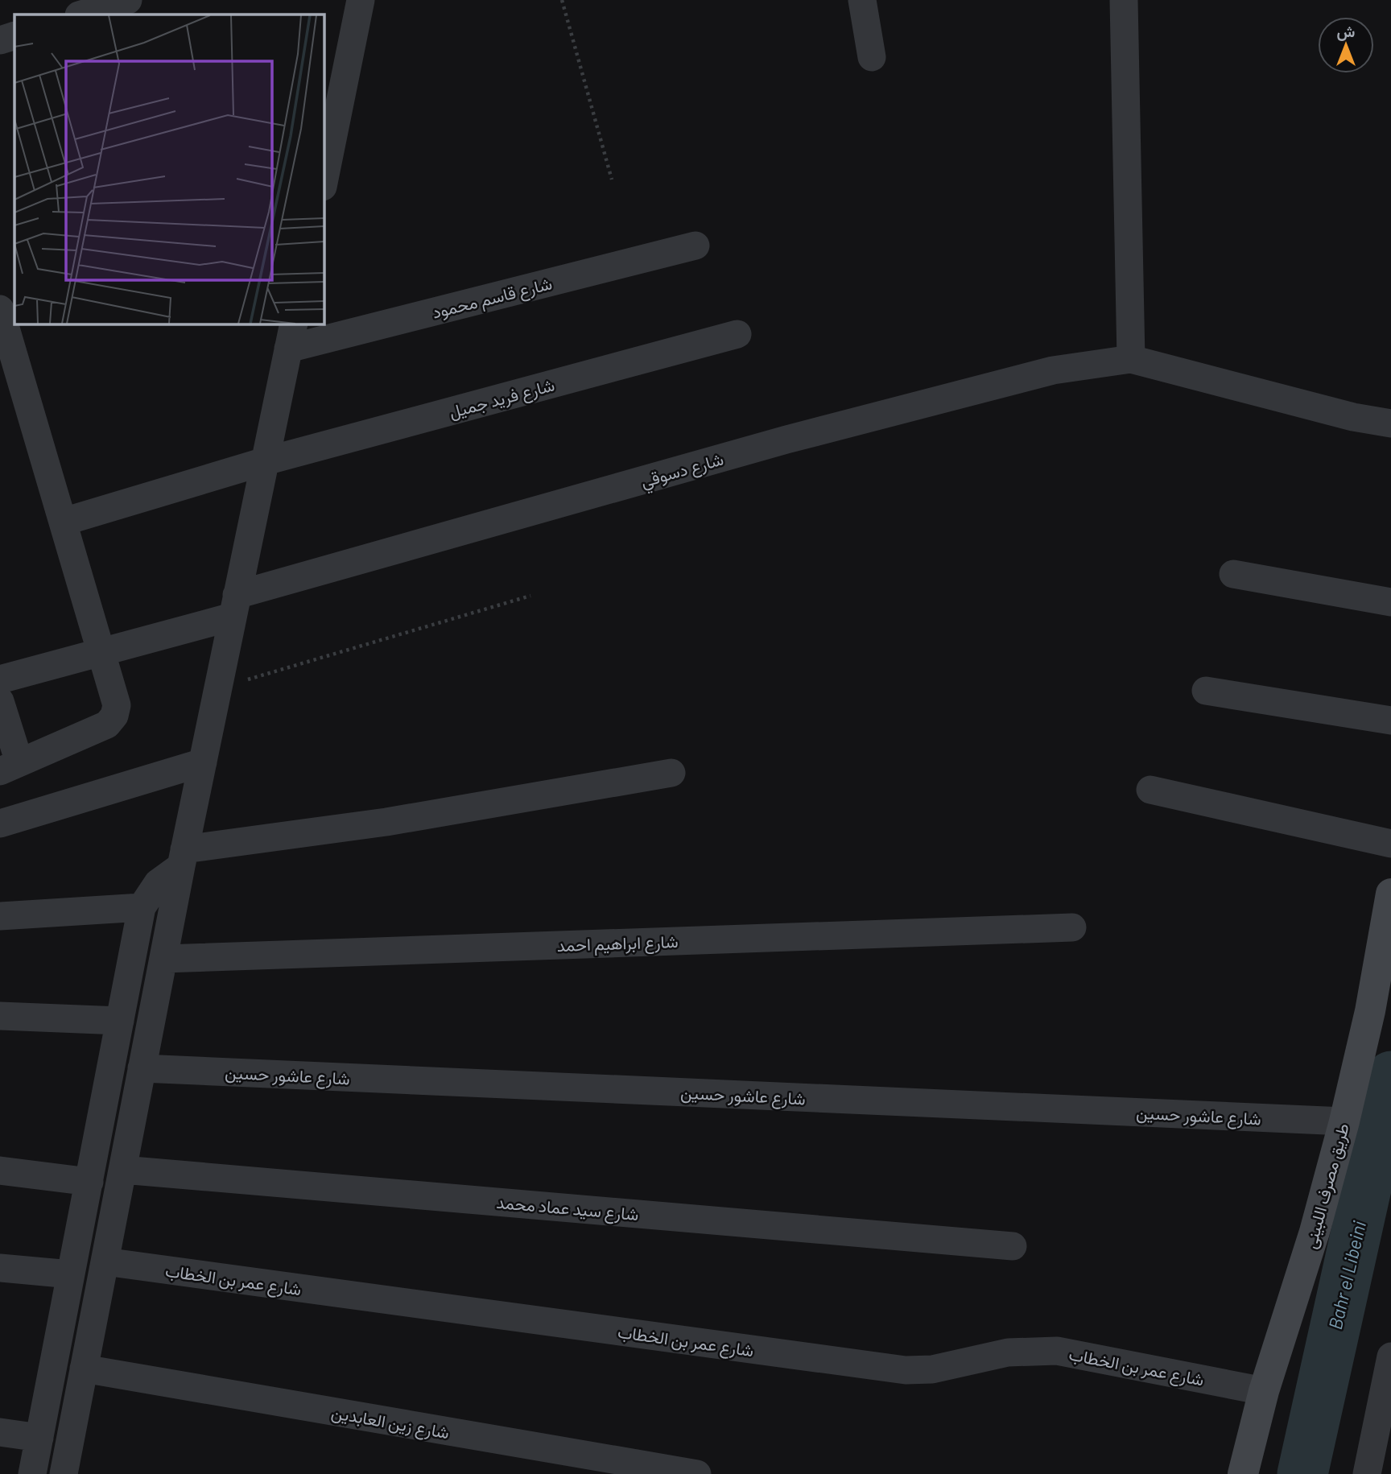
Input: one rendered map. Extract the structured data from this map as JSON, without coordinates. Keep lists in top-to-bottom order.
{
  "streets": {
    "street": [
      "شارع قاسم محمود",
      "شارع فريد جميل",
      "شارع دسوقي",
      "شارع ابراهيم احمد",
      "شارع عاشور حسين",
      "طريق مصرف اللبينى",
      "شارع سيد عماد محمد",
      "شارع عمر بن الخطاب",
      "شارع زين العابدين"
    ]
  },
  "crossings": [
    ["شارع عاشور حسين", "طريق مصرف اللبينى"],
    ["طريق مصرف اللبينى", "شارع عمر بن الخطاب"]
  ],
  "water": ["Bahr el Libeini"],
  "north": "top"
}
